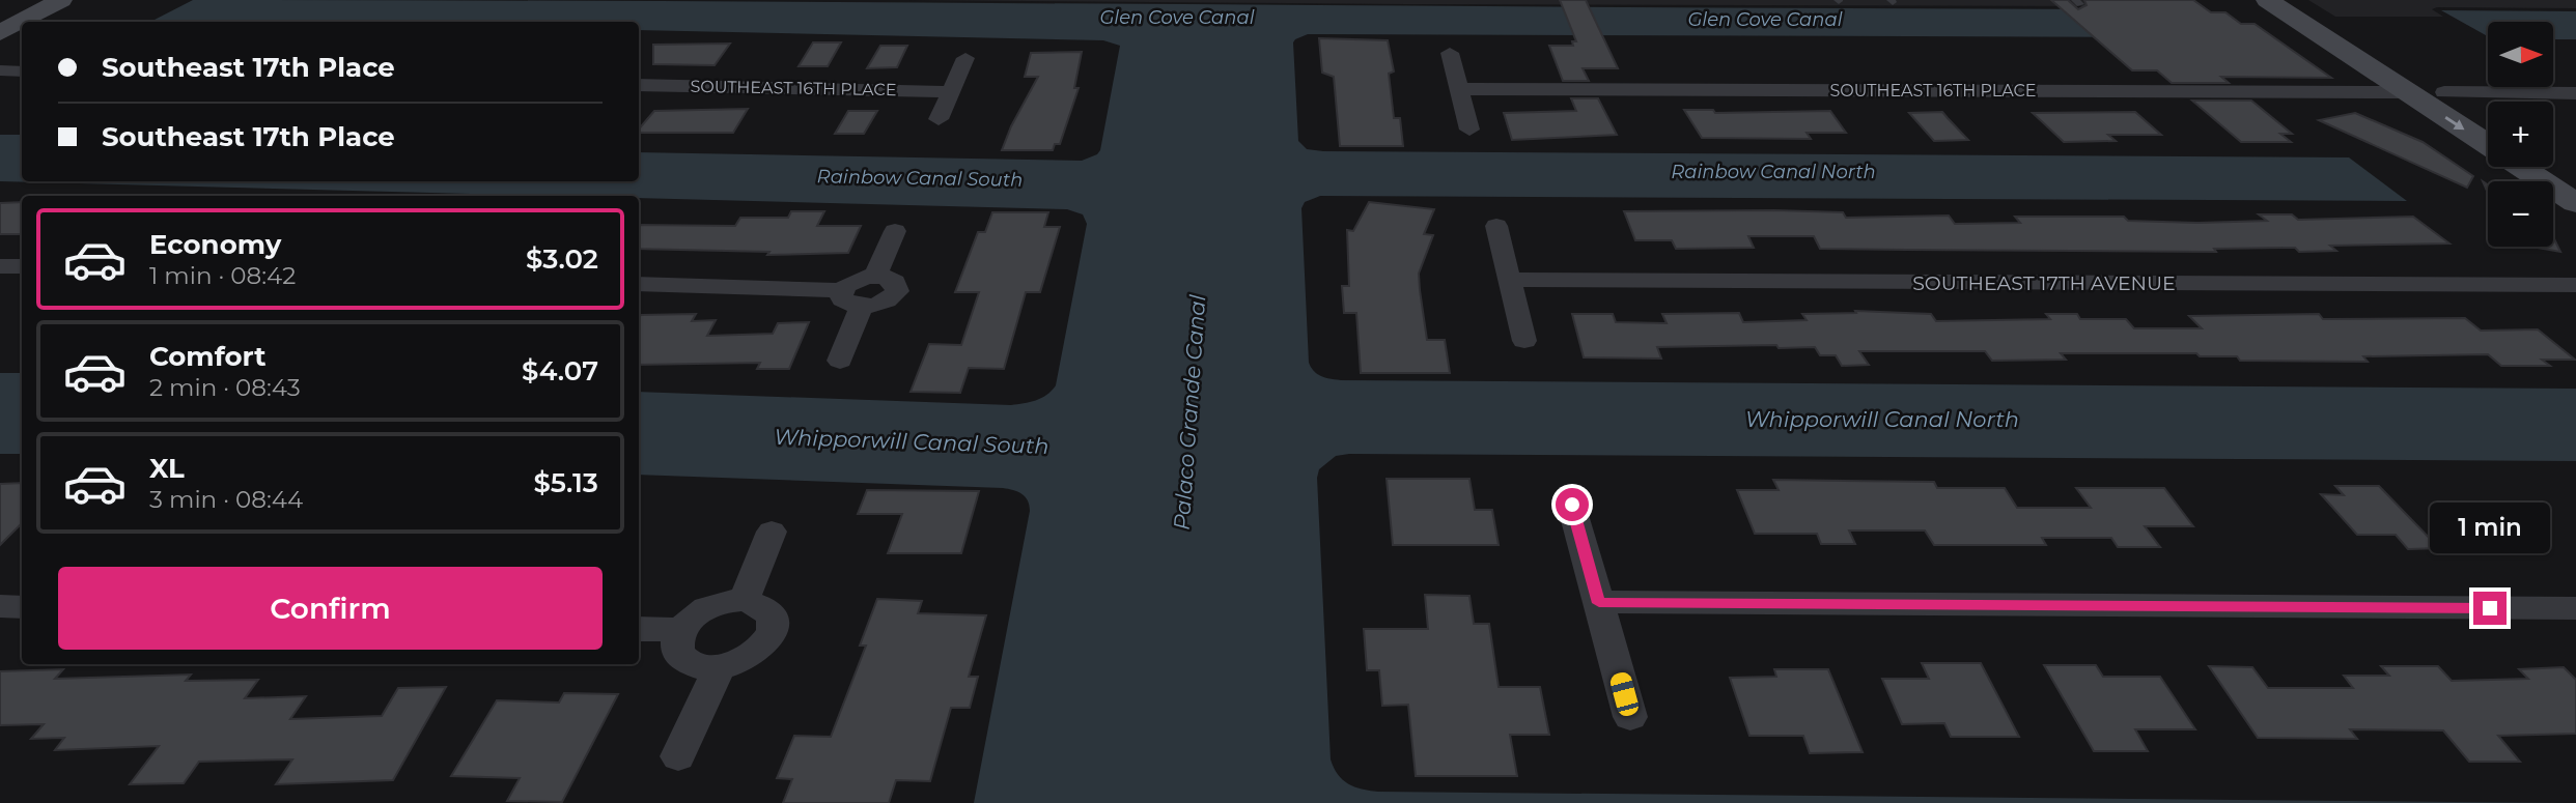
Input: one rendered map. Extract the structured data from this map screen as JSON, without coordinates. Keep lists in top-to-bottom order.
{
  "streets": {
    "street": ["SOUTHEAST 16TH PLACE", "SOUTHEAST 17TH AVENUE"]
  },
  "water": [
    "Glen Cove Canal",
    "Rainbow Canal North",
    "Rainbow Canal South",
    "Palaco Grande Canal",
    "Whipporwill Canal North",
    "Whipporwill Canal South"
  ],
  "north": "right",
  "page": {
    "map_buttons": ["+", "−"],
    "banner": ["Southeast 17th Place", "Southeast 17th Place"],
    "list": [
      {
        "name": "Economy",
        "note": "1 min · 08:42",
        "value": "$3.02"
      },
      {
        "name": "Comfort",
        "note": "2 min · 08:43",
        "value": "$4.07"
      },
      {
        "name": "XL",
        "note": "3 min · 08:44",
        "value": "$5.13"
      }
    ],
    "bubble": "1 min",
    "buttons": "Confirm"
  }
}
